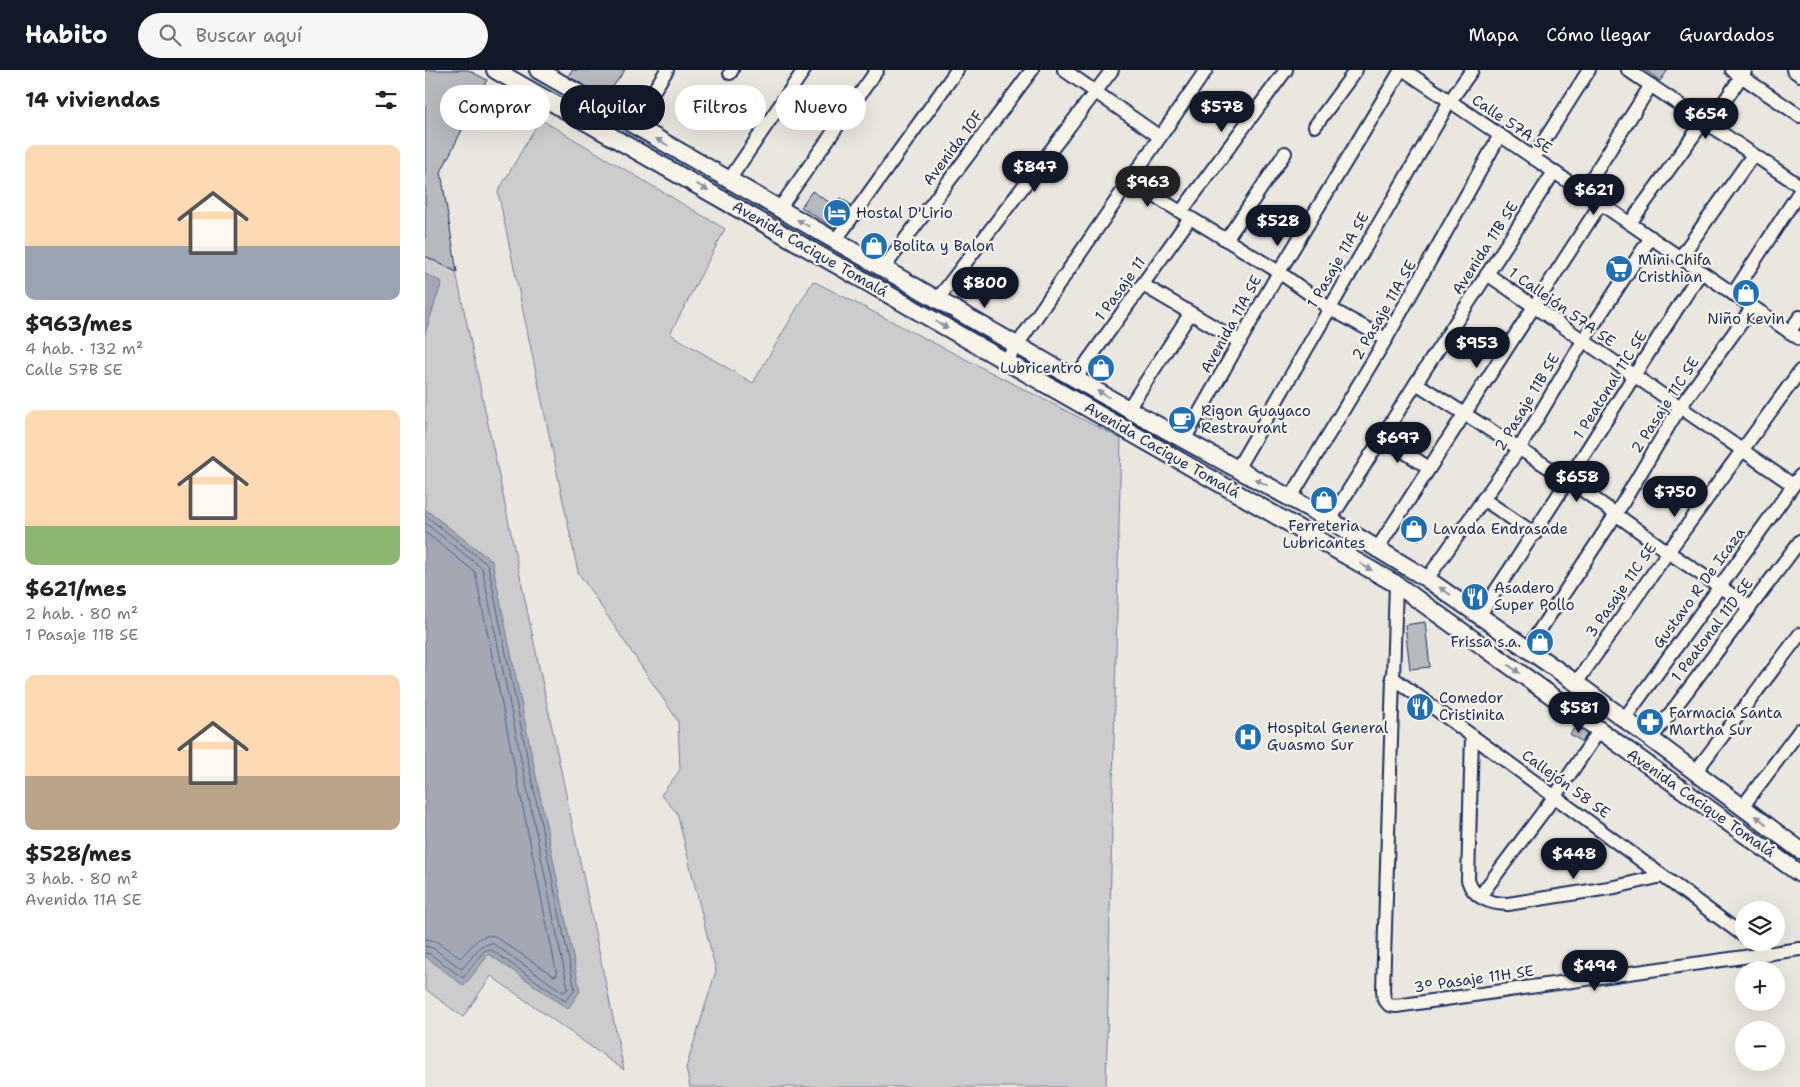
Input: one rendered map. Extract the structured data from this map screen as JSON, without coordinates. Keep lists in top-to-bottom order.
{
  "streets": {
    "main road": ["Avenida Cacique Tomalá"],
    "street": [
      "Calle 57A SE",
      "Avenida 10F",
      "Avenida 11B SE",
      "1 Pasaje 11A SE",
      "1 Pasaje 11",
      "1 Callejón 57A SE",
      "2 Pasaje 11A SE",
      "Avenida 11A SE",
      "1 Peatonal 11C SE",
      "2 Pasaje 11B SE",
      "2 Pasaje 11C SE",
      "Gustavo R De Icaza",
      "3 Pasaje 11C SE",
      "1 Peatonal 11D SE",
      "Callejón 58 SE",
      "3° Pasaje 11H SE"
    ]
  },
  "crossings": [
    ["Calle 57A SE", "Avenida 11B SE"],
    ["Calle 57A SE", "1 Pasaje 11A SE"],
    ["Calle 57A SE", "2 Pasaje 11A SE"],
    ["Calle 57A SE", "Avenida 11A SE"],
    ["Calle 57A SE", "1 Peatonal 11C SE"],
    ["Calle 57A SE", "2 Pasaje 11B SE"],
    ["Calle 57A SE", "2 Pasaje 11C SE"],
    ["Avenida 10F", "Avenida Cacique Tomalá"],
    ["Avenida 11B SE", "Avenida Cacique Tomalá"],
    ["Avenida 11B SE", "1 Callejón 57A SE"],
    ["Avenida Cacique Tomalá", "1 Pasaje 11A SE"],
    ["Avenida Cacique Tomalá", "1 Pasaje 11"],
    ["Avenida Cacique Tomalá", "2 Pasaje 11A SE"],
    ["Avenida Cacique Tomalá", "Avenida 11A SE"],
    ["Avenida Cacique Tomalá", "1 Peatonal 11C SE"],
    ["Avenida Cacique Tomalá", "2 Pasaje 11B SE"],
    ["Avenida Cacique Tomalá", "2 Pasaje 11C SE"],
    ["Avenida Cacique Tomalá", "Gustavo R De Icaza"],
    ["Avenida Cacique Tomalá", "3 Pasaje 11C SE"],
    ["Avenida Cacique Tomalá", "1 Peatonal 11D SE"],
    ["1 Callejón 57A SE", "1 Peatonal 11C SE"],
    ["1 Callejón 57A SE", "2 Pasaje 11B SE"],
    ["1 Callejón 57A SE", "2 Pasaje 11C SE"],
    ["1 Callejón 57A SE", "Gustavo R De Icaza"],
    ["1 Callejón 57A SE", "3 Pasaje 11C SE"],
    ["Callejón 58 SE", "3° Pasaje 11H SE"]
  ],
  "places": {
    "hotel": ["Hostal D'Lirio"],
    "shop": [
      "Bolita y Balon",
      "Niño Kevin",
      "Lubricentro",
      "Ferreteria Lubricantes",
      "Lavada Endrasade",
      "Frissa s.a."
    ],
    "supermarket": ["Mini Chifa Cristhian"],
    "cafe": ["Rigon Guayaco Restraurant"],
    "restaurant": ["Asadero Super Pollo", "Comedor Cristinita"],
    "pharmacy": ["Farmacia Santa Martha Sur"],
    "hospital": ["Hospital General Guasmo Sur"]
  },
  "page": {
    "header": "Habito",
    "search": "Buscar aquí",
    "nav": ["Mapa", "Cómo llegar", "Guardados"],
    "heading": "14 viviendas",
    "chip": [
      "Comprar",
      "Alquilar",
      "Filtros",
      "Nuevo"
    ],
    "price": [
      "$578",
      "$654",
      "$847",
      "$963",
      "$621",
      "$528",
      "$800",
      "$953",
      "$697",
      "$658",
      "$750",
      "$581",
      "$448",
      "$494"
    ],
    "list": [
      {
        "name": "$963/mes",
        "note": "4 hab. · 132 m² · Calle 57B SE"
      },
      {
        "name": "$621/mes",
        "note": "2 hab. · 80 m² · 1 Pasaje 11B SE"
      },
      {
        "name": "$528/mes",
        "note": "3 hab. · 80 m² · Avenida 11A SE"
      }
    ],
    "map_buttons": ["+", "−"]
  }
}
